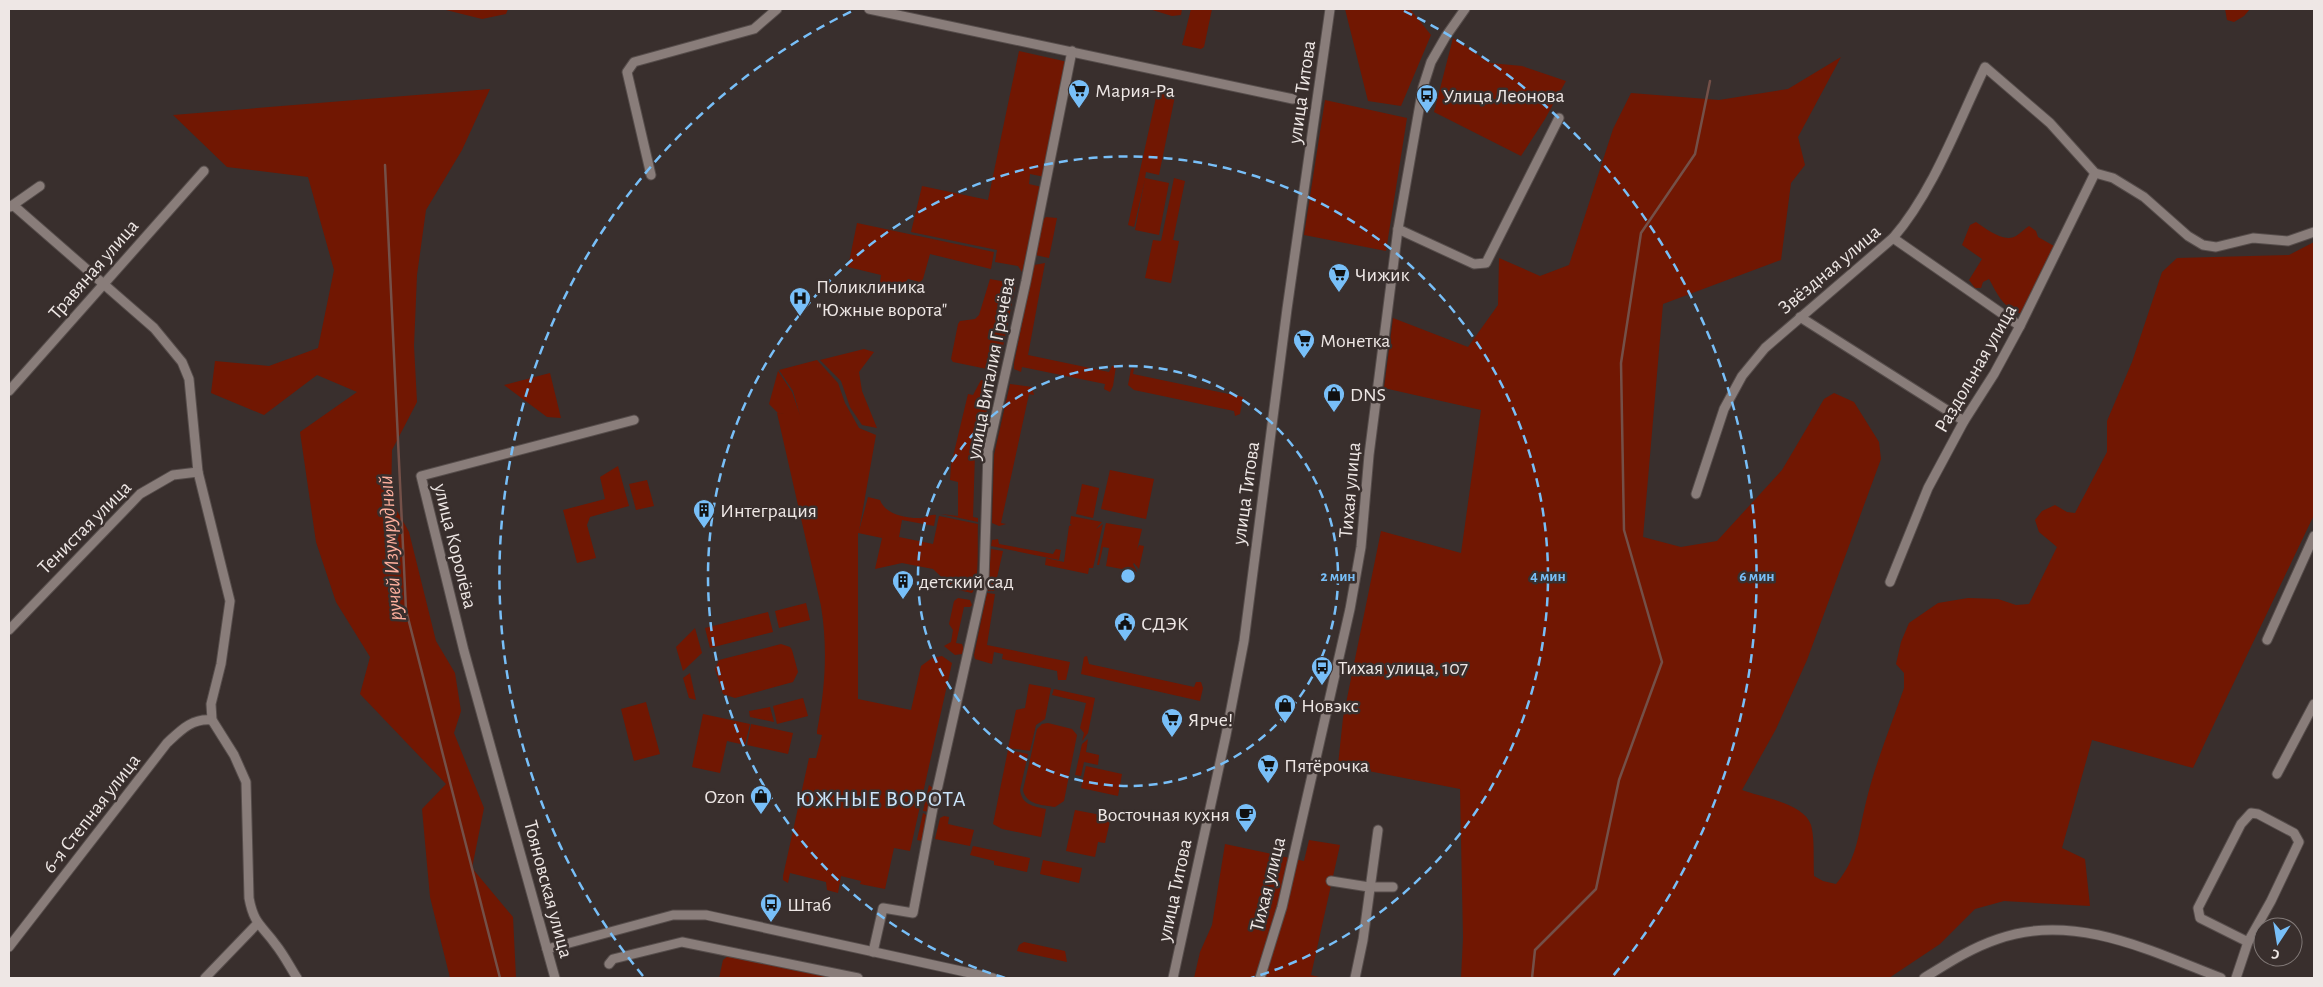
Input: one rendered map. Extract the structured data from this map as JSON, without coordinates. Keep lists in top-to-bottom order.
{
  "streets": {
    "street": [
      "улица Титова",
      "Травяная улица",
      "Звёздная улица",
      "улица Виталия Грачёва",
      "Раздольная улица",
      "Тихая улица",
      "Тенистая улица",
      "улица Королёва",
      "6-я Степная улица",
      "Тояновская улица"
    ]
  },
  "crossings": [
    ["улица Титова", "улица Виталия Грачёва"],
    ["Звёздная улица", "Раздольная улица"],
    ["улица Королёва", "Тояновская улица"]
  ],
  "districts": ["ЮЖНЫЕ ВОРОТА"],
  "water": ["ручей Изумрудный"],
  "places": {
    "supermarket": [
      "Мария-Ра",
      "Чижик",
      "Монетка",
      "Ярче!",
      "Пятёрочка"
    ],
    "bus stop": ["Улица Леонова", "Тихая улица, 107", "Штаб"],
    "hospital": ["Поликлиника \"Южные ворота\""],
    "shop": ["DNS", "Новэкс", "Ozon"],
    "building": ["Интеграция", "детский сад"],
    "public building": ["СДЭК"],
    "cafe": ["Восточная кухня"]
  },
  "north": "bottom",
  "rings": ["2 мин", "4 мин", "6 мин"]
}
